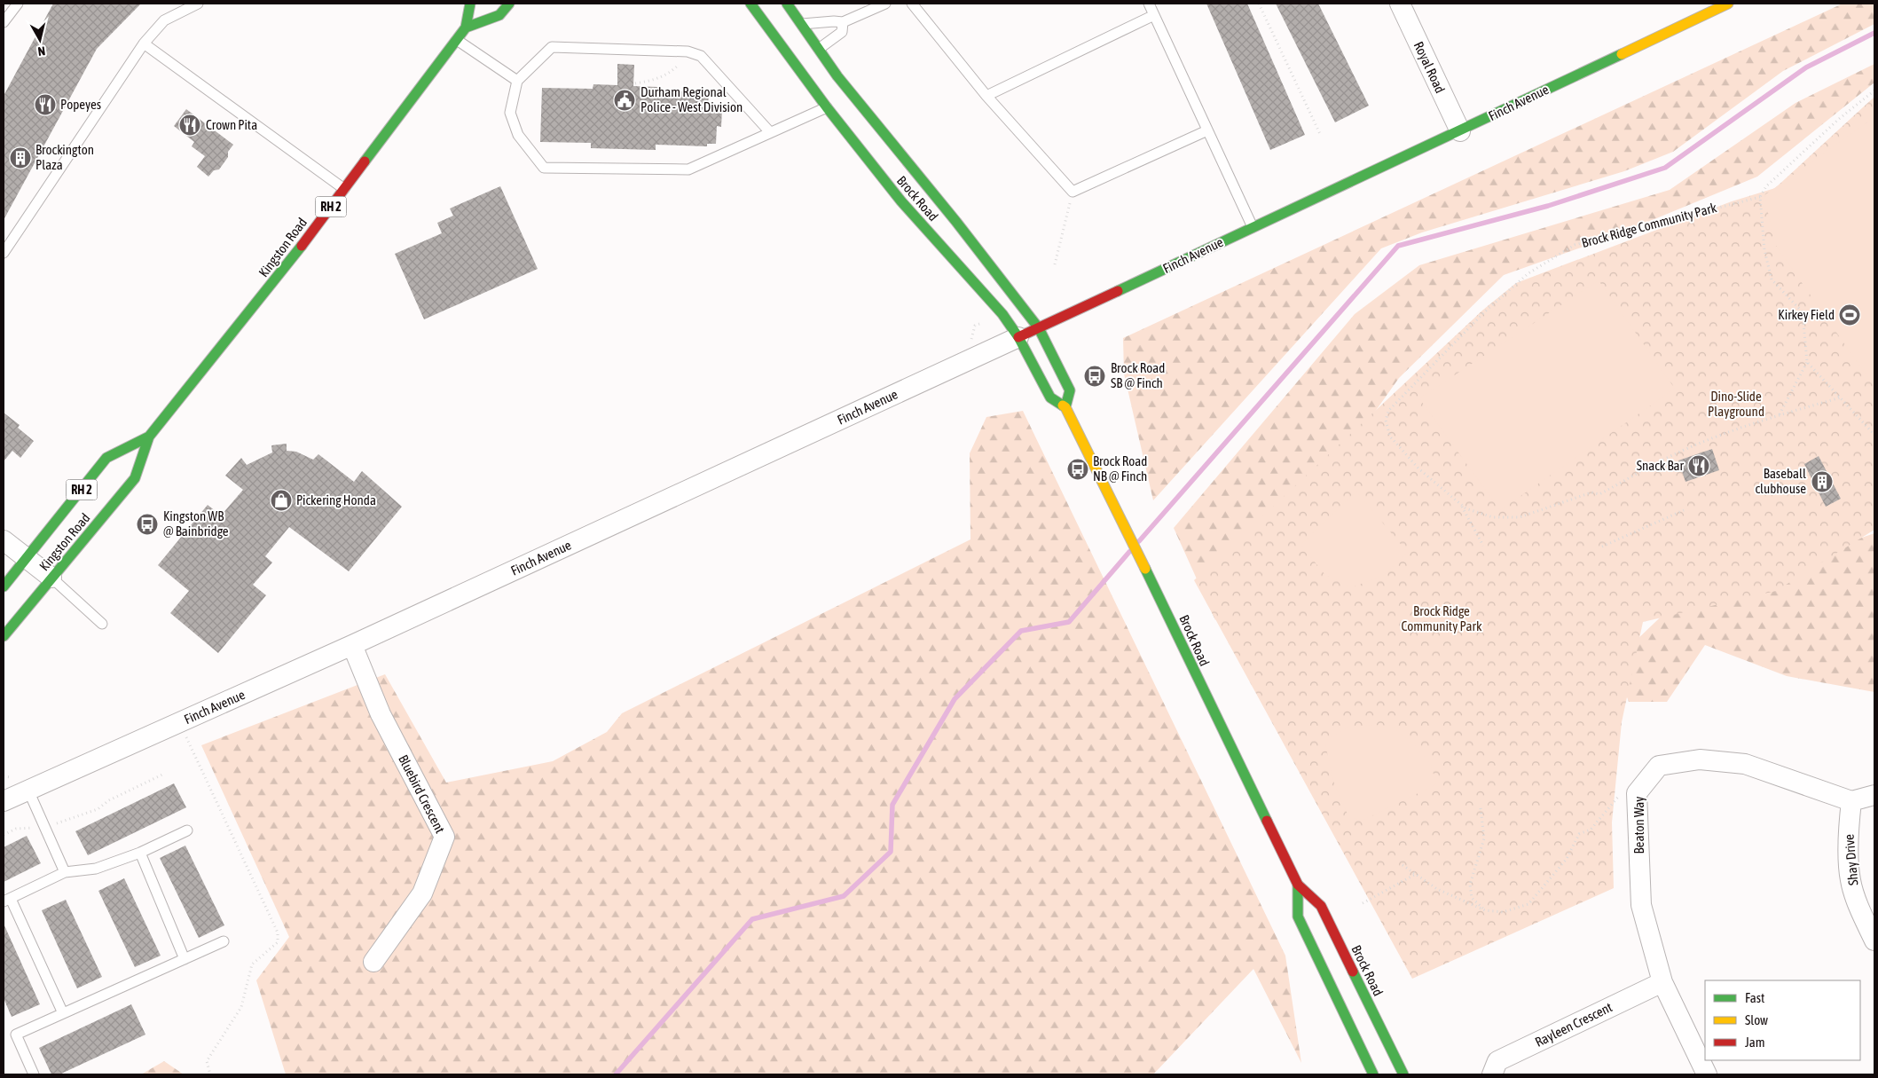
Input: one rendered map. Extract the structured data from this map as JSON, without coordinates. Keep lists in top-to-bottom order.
{
  "streets": {
    "main road": [
      "Finch Avenue",
      "Brock Road",
      "RH 2",
      "Kingston Road"
    ],
    "street": [
      "Royal Road",
      "Bluebird Crescent",
      "Beaton Way",
      "Shay Drive",
      "Rayleen Crescent"
    ],
    "path": ["Brock Ridge Community Park"]
  },
  "crossings": [
    ["Royal Road", "Finch Avenue"],
    ["Finch Avenue", "Brock Road"],
    ["Finch Avenue", "Bluebird Crescent"],
    ["Beaton Way", "Shay Drive"],
    ["Beaton Way", "Rayleen Crescent"]
  ],
  "parks": ["Dino-Slide Playground", "Brock Ridge Community Park"],
  "places": {
    "public building": ["Durham Regional Police - West Division"],
    "restaurant": ["Popeyes", "Crown Pita", "Snack Bar"],
    "building": ["Brockington Plaza", "Baseball clubhouse"],
    "sports": ["Kirkey Field"],
    "bus stop": ["Brock Road SB @ Finch", "Brock Road NB @ Finch", "Kingston WB @ Bainbridge"],
    "shop": ["Pickering Honda"]
  },
  "legend": ["Fast", "Slow", "Jam"],
  "north": "bottom"
}
